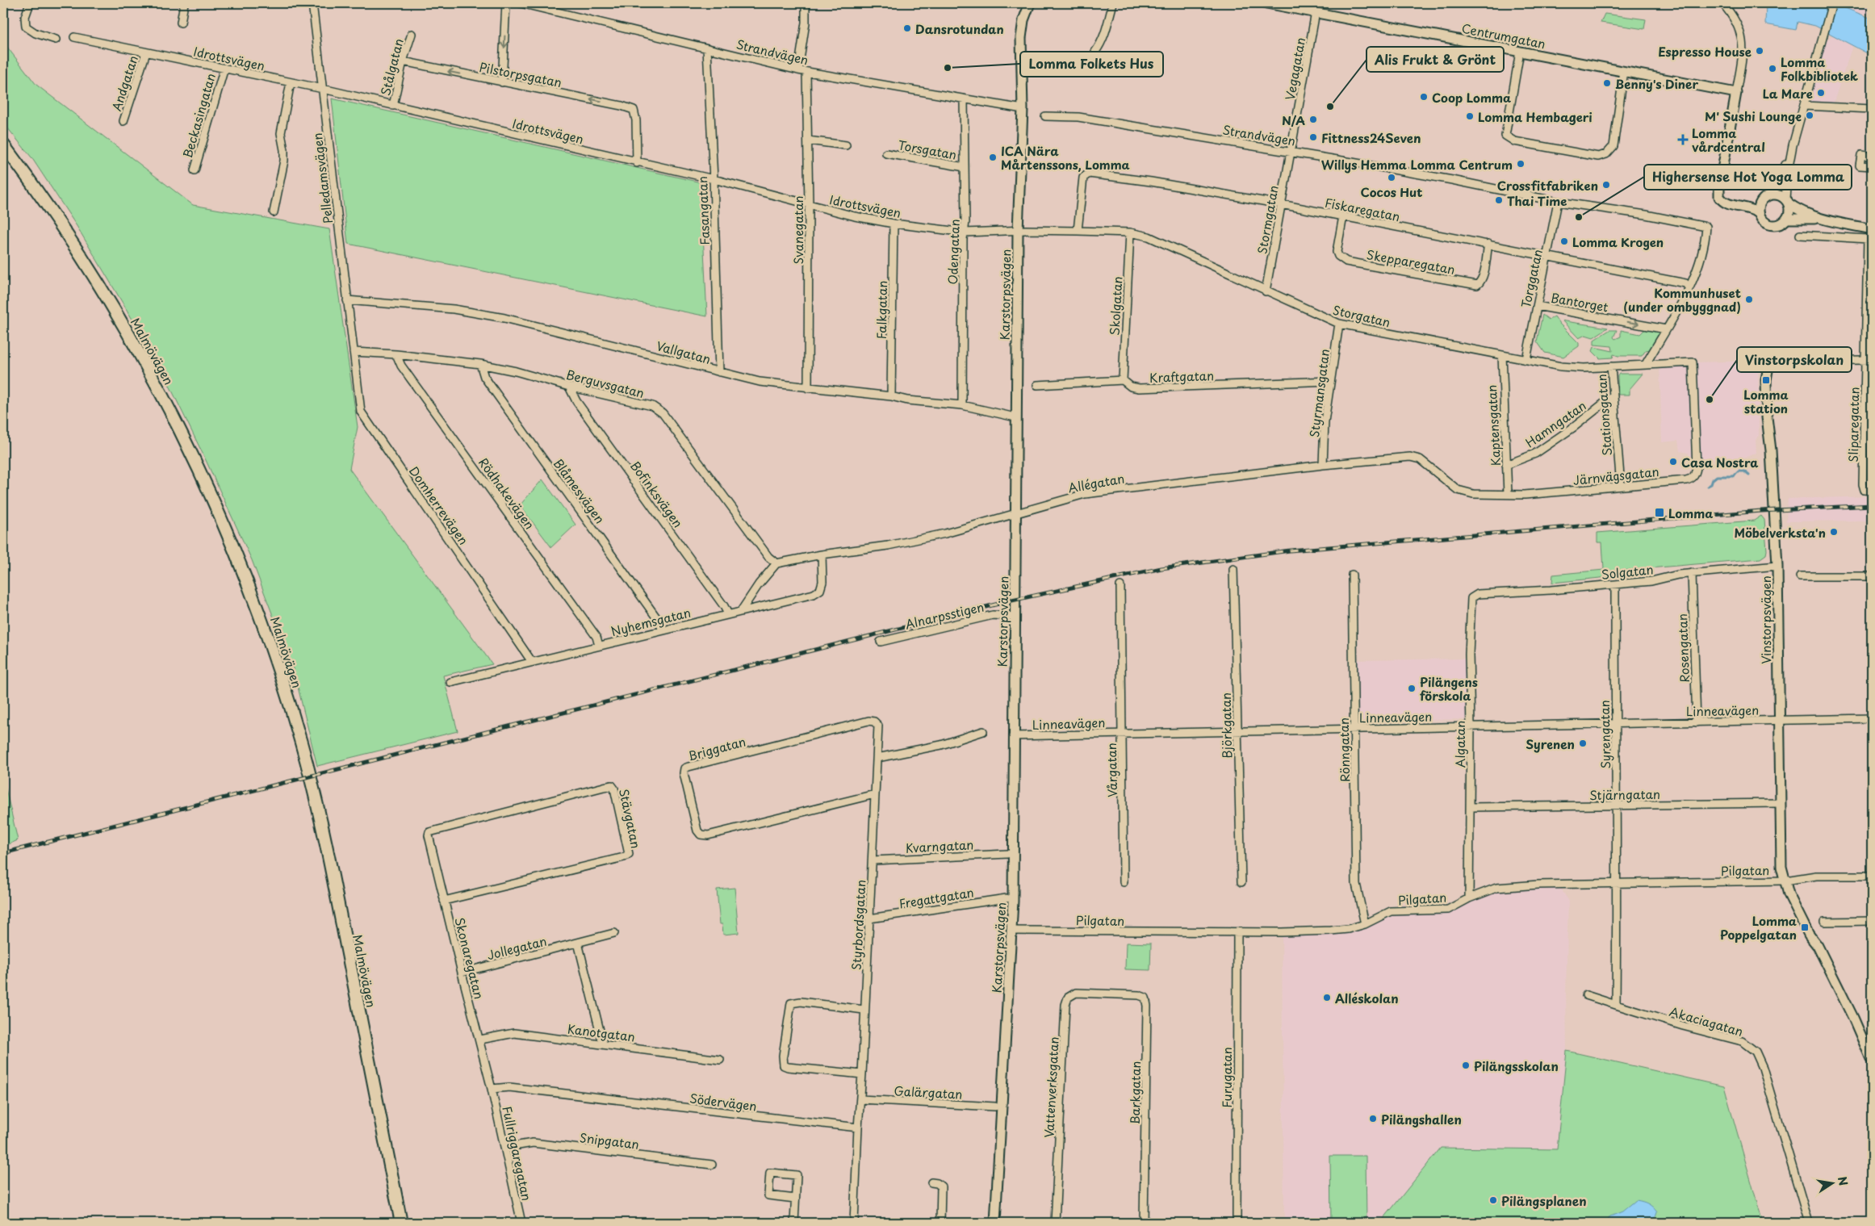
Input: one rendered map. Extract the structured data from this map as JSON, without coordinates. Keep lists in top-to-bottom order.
{
  "streets": {
    "main road": ["Malmövägen"],
    "street": [
      "Centrumgatan",
      "Strandvägen",
      "Idrottsvägen",
      "Stålgatan",
      "Vegagatan",
      "Pilstorpsgatan",
      "Andgatan",
      "Beckasingatan",
      "Torsgatan",
      "Pelledamsvägen",
      "Fiskaregatan",
      "Fasangatan",
      "Stormgatan",
      "Svanegatan",
      "Odengatan",
      "Skepparegatan",
      "Torggatan",
      "Karstorpsvägen",
      "Bantorget",
      "Skolgatan",
      "Falkgatan",
      "Storgatan",
      "Vallgatan",
      "Kraftgatan",
      "Berguvsgatan",
      "Styrmansgatan",
      "Stationsgatan",
      "Hamngatan",
      "Sliparegatan",
      "Kaptensgatan",
      "Järnvägsgatan",
      "Allégatan",
      "Blåmesvägen",
      "Rödhakevägen",
      "Bofinksvägen",
      "Domherrevägen",
      "Solgatan",
      "Alnarpsstigen",
      "Vinstorpsvägen",
      "Nyhemsgatan",
      "Rosengatan",
      "Linneavägen",
      "Björkgatan",
      "Syrengatan",
      "Algatan",
      "Briggatan",
      "Rönngatan",
      "Vårgatan",
      "Stjärngatan",
      "Stävgatan",
      "Kvarngatan",
      "Pilgatan",
      "Fregattgatan",
      "Styrbordsgatan",
      "Jollegatan",
      "Skonaregatan",
      "Akaciagatan",
      "Kanotgatan",
      "Furugatan",
      "Vattenverksgatan",
      "Galärgatan",
      "Barkgatan",
      "Södervägen",
      "Snipgatan",
      "Fullriggaregatan"
    ]
  },
  "crossings": [
    ["Centrumgatan", "Vegagatan"],
    ["Strandvägen", "Vegagatan"],
    ["Strandvägen", "Fiskaregatan"],
    ["Strandvägen", "Fasangatan"],
    ["Strandvägen", "Stormgatan"],
    ["Strandvägen", "Svanegatan"],
    ["Strandvägen", "Odengatan"],
    ["Strandvägen", "Torggatan"],
    ["Strandvägen", "Karstorpsvägen"],
    ["Idrottsvägen", "Stålgatan"],
    ["Idrottsvägen", "Pilstorpsgatan"],
    ["Idrottsvägen", "Andgatan"],
    ["Idrottsvägen", "Beckasingatan"],
    ["Idrottsvägen", "Pelledamsvägen"],
    ["Idrottsvägen", "Fasangatan"],
    ["Idrottsvägen", "Svanegatan"],
    ["Idrottsvägen", "Odengatan"],
    ["Idrottsvägen", "Karstorpsvägen"],
    ["Idrottsvägen", "Falkgatan"],
    ["Idrottsvägen", "Storgatan"],
    ["Stålgatan", "Pilstorpsgatan"],
    ["Vegagatan", "Stormgatan"],
    ["Torsgatan", "Odengatan"],
    ["Pelledamsvägen", "Vallgatan"],
    ["Pelledamsvägen", "Berguvsgatan"],
    ["Pelledamsvägen", "Domherrevägen"],
    ["Fiskaregatan", "Stormgatan"],
    ["Fiskaregatan", "Skepparegatan"],
    ["Fiskaregatan", "Torggatan"],
    ["Fiskaregatan", "Storgatan"],
    ["Fasangatan", "Vallgatan"],
    ["Stormgatan", "Storgatan"],
    ["Svanegatan", "Vallgatan"],
    ["Odengatan", "Vallgatan"],
    ["Torggatan", "Bantorget"],
    ["Torggatan", "Storgatan"],
    ["Karstorpsvägen", "Storgatan"],
    ["Karstorpsvägen", "Vallgatan"],
    ["Karstorpsvägen", "Allégatan"],
    ["Karstorpsvägen", "Alnarpsstigen"],
    ["Karstorpsvägen", "Linneavägen"],
    ["Karstorpsvägen", "Pilgatan"],
    ["Skolgatan", "Storgatan"],
    ["Skolgatan", "Kraftgatan"],
    ["Falkgatan", "Vallgatan"],
    ["Storgatan", "Styrmansgatan"],
    ["Storgatan", "Stationsgatan"],
    ["Storgatan", "Kaptensgatan"],
    ["Storgatan", "Järnvägsgatan"],
    ["Kraftgatan", "Styrmansgatan"],
    ["Berguvsgatan", "Allégatan"],
    ["Berguvsgatan", "Blåmesvägen"],
    ["Berguvsgatan", "Rödhakevägen"],
    ["Berguvsgatan", "Bofinksvägen"],
    ["Berguvsgatan", "Domherrevägen"],
    ["Styrmansgatan", "Allégatan"],
    ["Stationsgatan", "Hamngatan"],
    ["Stationsgatan", "Järnvägsgatan"],
    ["Hamngatan", "Kaptensgatan"],
    ["Kaptensgatan", "Järnvägsgatan"],
    ["Järnvägsgatan", "Allégatan"],
    ["Allégatan", "Nyhemsgatan"],
    ["Blåmesvägen", "Nyhemsgatan"],
    ["Rödhakevägen", "Nyhemsgatan"],
    ["Bofinksvägen", "Nyhemsgatan"],
    ["Domherrevägen", "Nyhemsgatan"],
    ["Solgatan", "Vinstorpsvägen"],
    ["Solgatan", "Rosengatan"],
    ["Solgatan", "Syrengatan"],
    ["Solgatan", "Algatan"],
    ["Vinstorpsvägen", "Linneavägen"],
    ["Vinstorpsvägen", "Stjärngatan"],
    ["Vinstorpsvägen", "Pilgatan"],
    ["Rosengatan", "Linneavägen"],
    ["Linneavägen", "Björkgatan"],
    ["Linneavägen", "Syrengatan"],
    ["Linneavägen", "Algatan"],
    ["Linneavägen", "Rönngatan"],
    ["Linneavägen", "Vårgatan"],
    ["Syrengatan", "Stjärngatan"],
    ["Syrengatan", "Pilgatan"],
    ["Algatan", "Stjärngatan"],
    ["Algatan", "Pilgatan"],
    ["Briggatan", "Styrbordsgatan"],
    ["Rönngatan", "Pilgatan"],
    ["Stävgatan", "Skonaregatan"],
    ["Kvarngatan", "Styrbordsgatan"],
    ["Pilgatan", "Furugatan"],
    ["Fregattgatan", "Styrbordsgatan"],
    ["Styrbordsgatan", "Galärgatan"],
    ["Styrbordsgatan", "Södervägen"],
    ["Jollegatan", "Skonaregatan"],
    ["Skonaregatan", "Kanotgatan"],
    ["Skonaregatan", "Södervägen"],
    ["Skonaregatan", "Fullriggaregatan"],
    ["Vattenverksgatan", "Barkgatan"],
    ["Södervägen", "Fullriggaregatan"],
    ["Snipgatan", "Fullriggaregatan"]
  ],
  "one_way": ["Pilstorpsgatan", "Bantorget"],
  "places": {
    "other": [
      "Dansrotundan",
      "Espresso House",
      "Lomma Folkets Hus",
      "Lomma Folkbibliotek",
      "Benny's Diner",
      "La Mare",
      "Coop Lomma",
      "Alis Frukt & Grönt",
      "M' Sushi Lounge",
      "Lomma Hembageri",
      "N/A",
      "Fittness24Seven",
      "ICA Nära Mårtenssons, Lomma",
      "Willys Hemma Lomma Centrum",
      "Cocos Hut",
      "Crossfitfabriken",
      "Thai Time",
      "Highersense Hot Yoga Lomma",
      "Lomma Krogen",
      "Kommunhuset (under ombyggnad)",
      "Vinstorpskolan",
      "Casa Nostra",
      "Möbelverksta'n",
      "Pilängens förskola",
      "Syrenen",
      "Alléskolan",
      "Pilängsskolan",
      "Pilängshallen",
      "Pilängsplanen"
    ],
    "health": ["Lomma vårdcentral"],
    "transit": ["Lomma station", "Lomma", "Lomma Poppelgatan"]
  },
  "north": "right"
}
